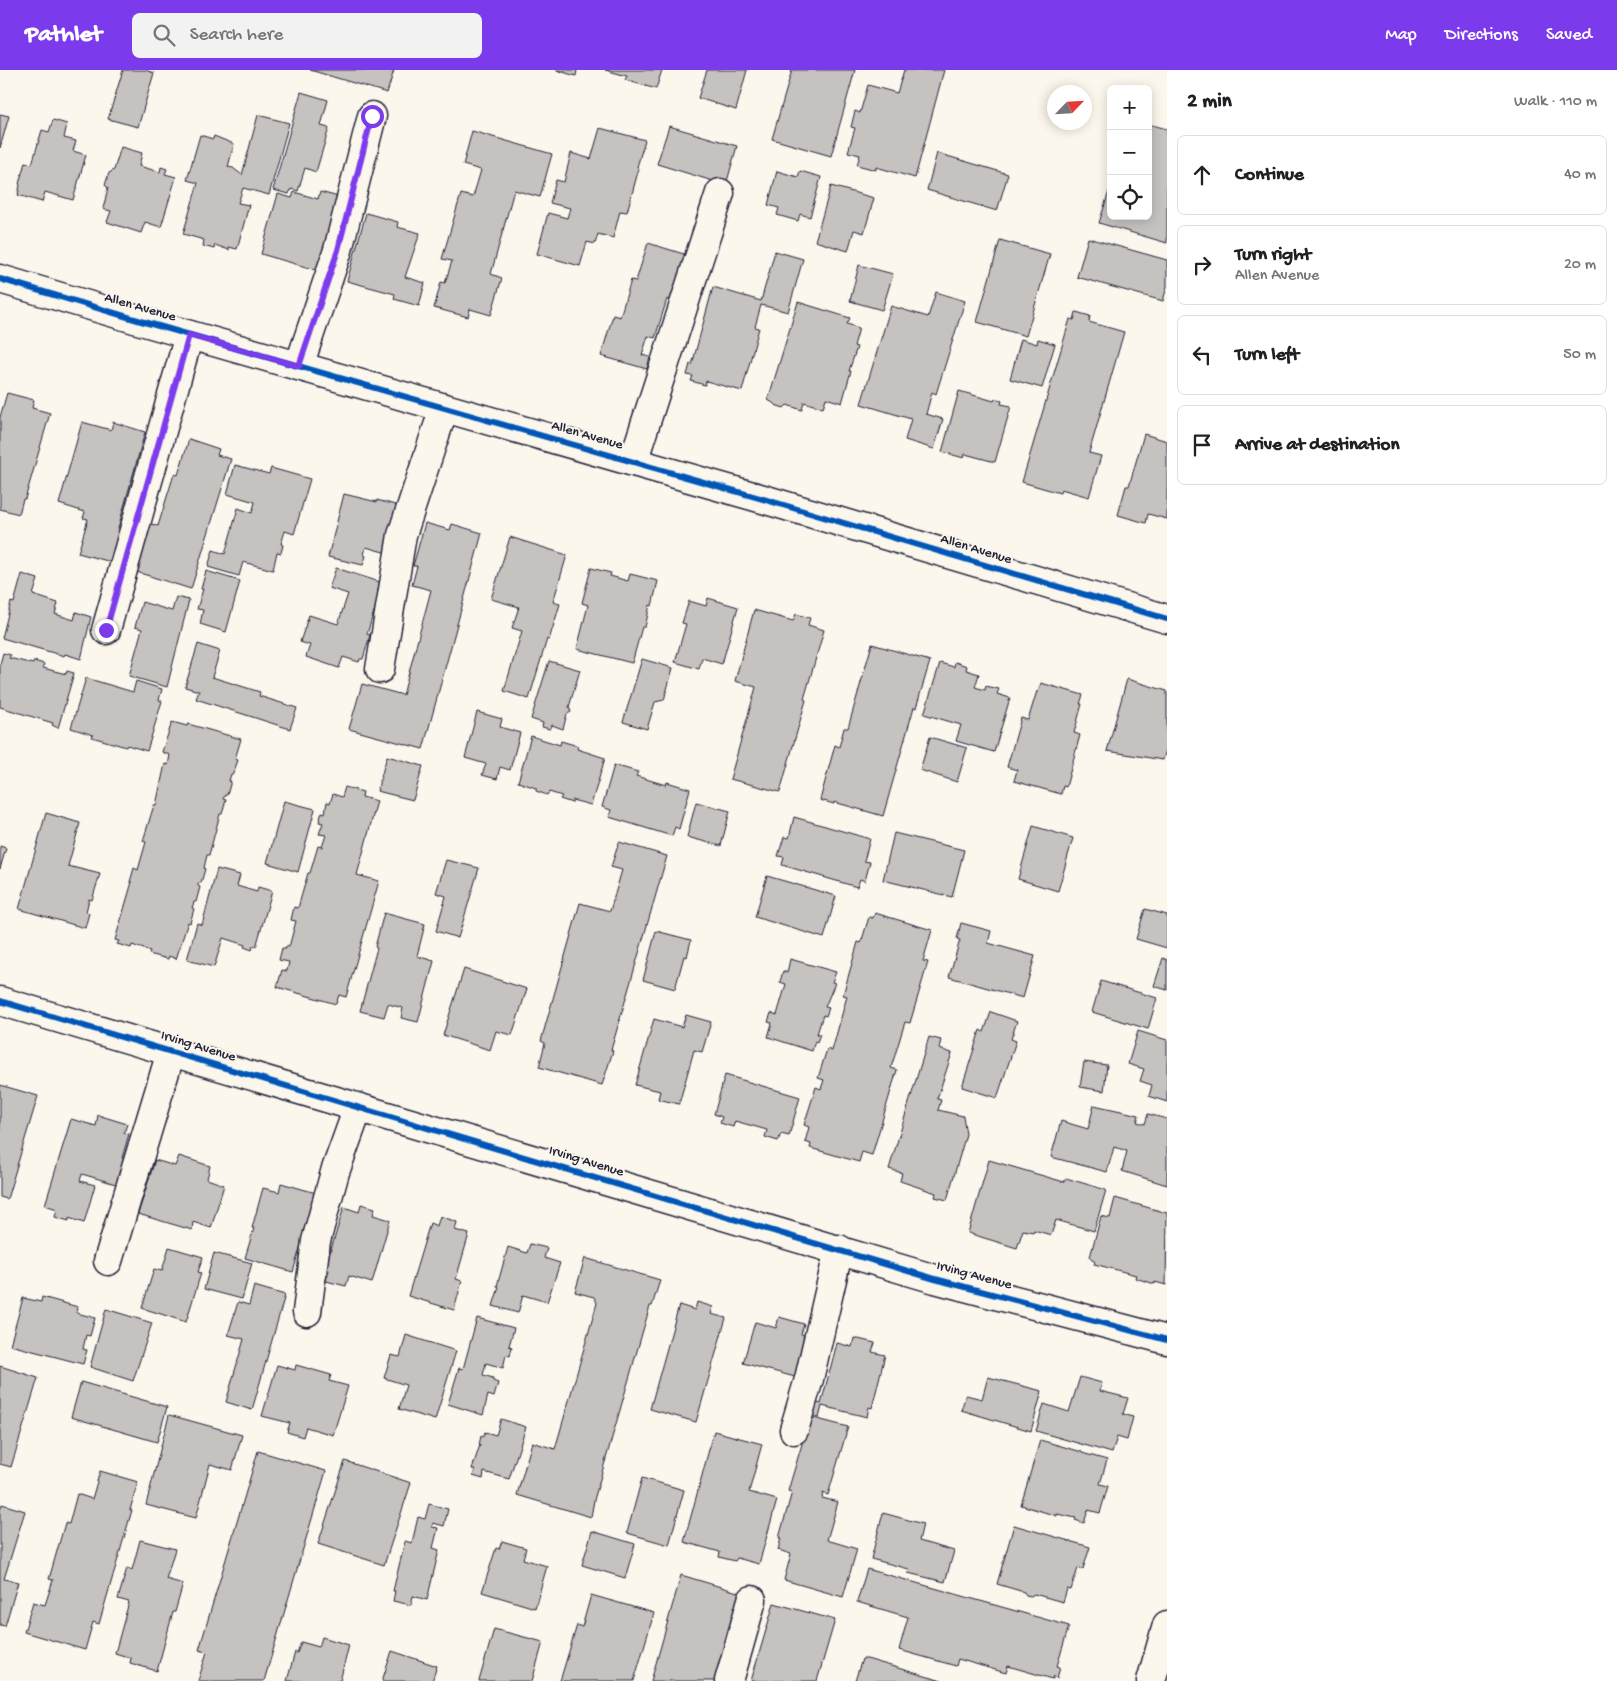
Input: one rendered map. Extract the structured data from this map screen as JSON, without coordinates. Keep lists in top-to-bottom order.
{
  "streets": {
    "street": ["Allen Avenue", "Irving Avenue"]
  },
  "north": "top right",
  "page": {
    "header": "Pathlet",
    "search": "Search here",
    "nav": ["Map", "Directions", "Saved"],
    "heading": ["2 min", "Walk · 110 m"],
    "map_buttons": ["+", "−"],
    "list": [
      ["Continue", "40 m"],
      ["Turn right", "Allen Avenue", "20 m"],
      ["Turn left", "50 m"],
      "Arrive at destination"
    ]
  }
}
